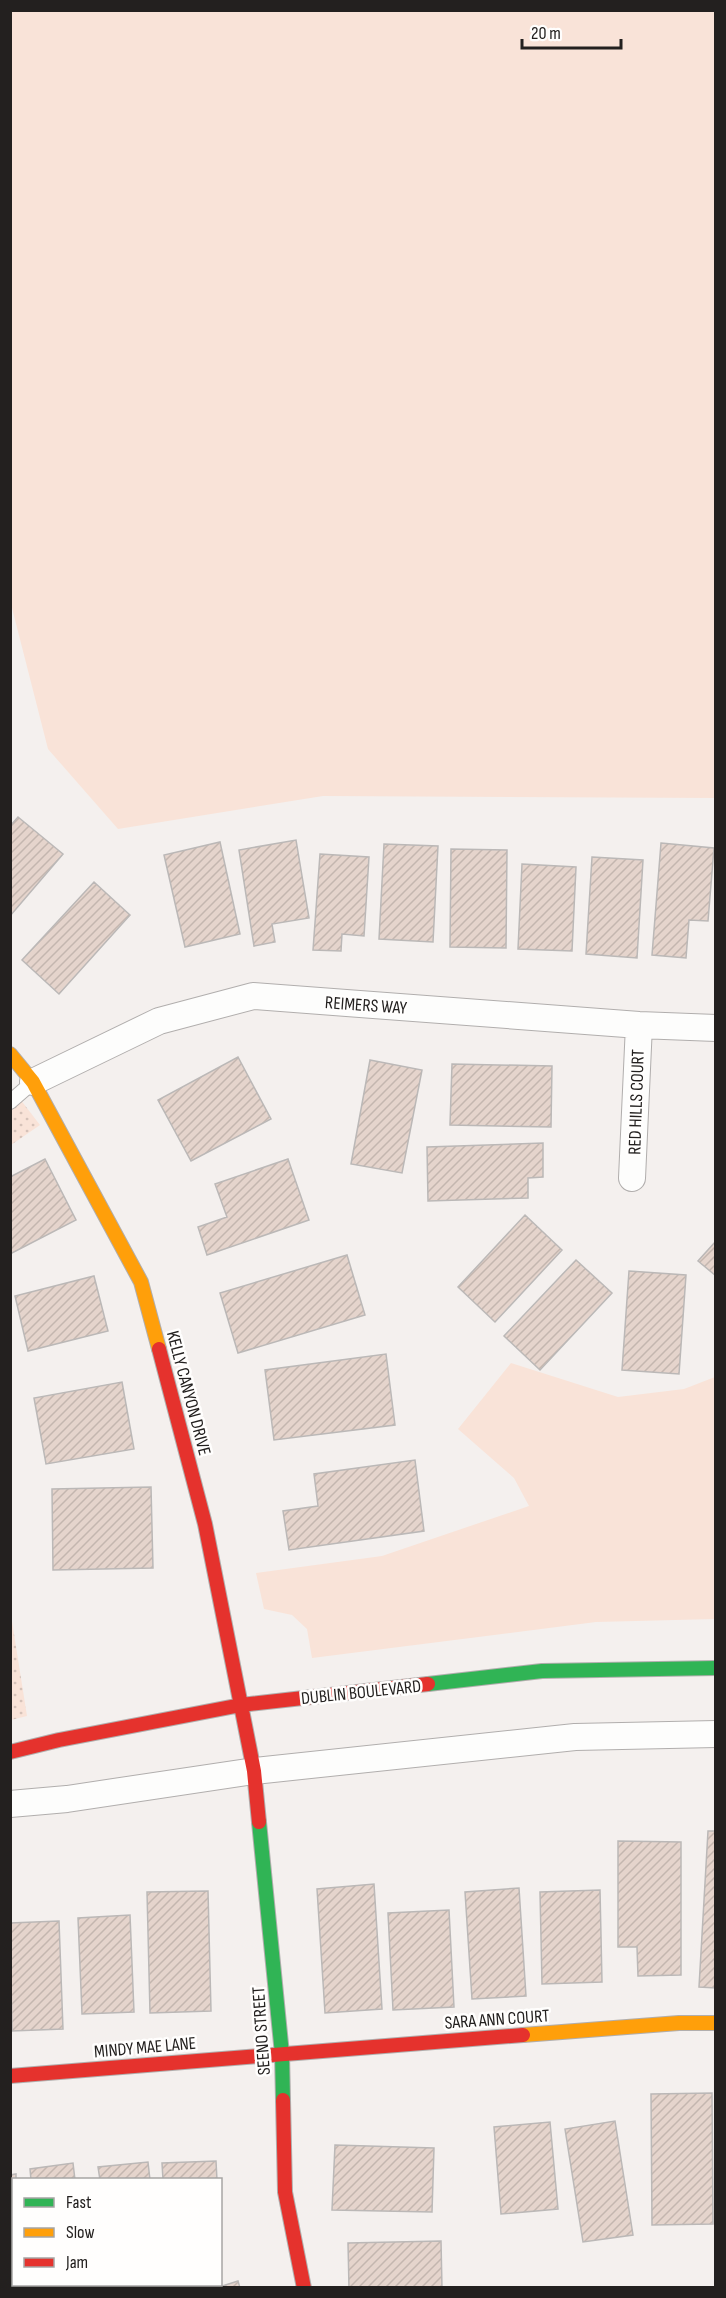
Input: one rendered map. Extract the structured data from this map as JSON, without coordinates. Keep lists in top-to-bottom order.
{
  "streets": {
    "street": [
      "REIMERS WAY",
      "RED HILLS COURT",
      "KELLY CANYON DRIVE",
      "DUBLIN BOULEVARD",
      "SARA ANN COURT",
      "SEENO STREET",
      "MINDY MAE LANE"
    ]
  },
  "crossings": [
    ["REIMERS WAY", "RED HILLS COURT"],
    ["REIMERS WAY", "KELLY CANYON DRIVE"],
    ["KELLY CANYON DRIVE", "DUBLIN BOULEVARD"],
    ["KELLY CANYON DRIVE", "SEENO STREET"],
    ["SARA ANN COURT", "SEENO STREET"],
    ["SARA ANN COURT", "MINDY MAE LANE"],
    ["SEENO STREET", "MINDY MAE LANE"]
  ],
  "legend": ["Fast", "Slow", "Jam"],
  "scale_bar": "20 m"
}
